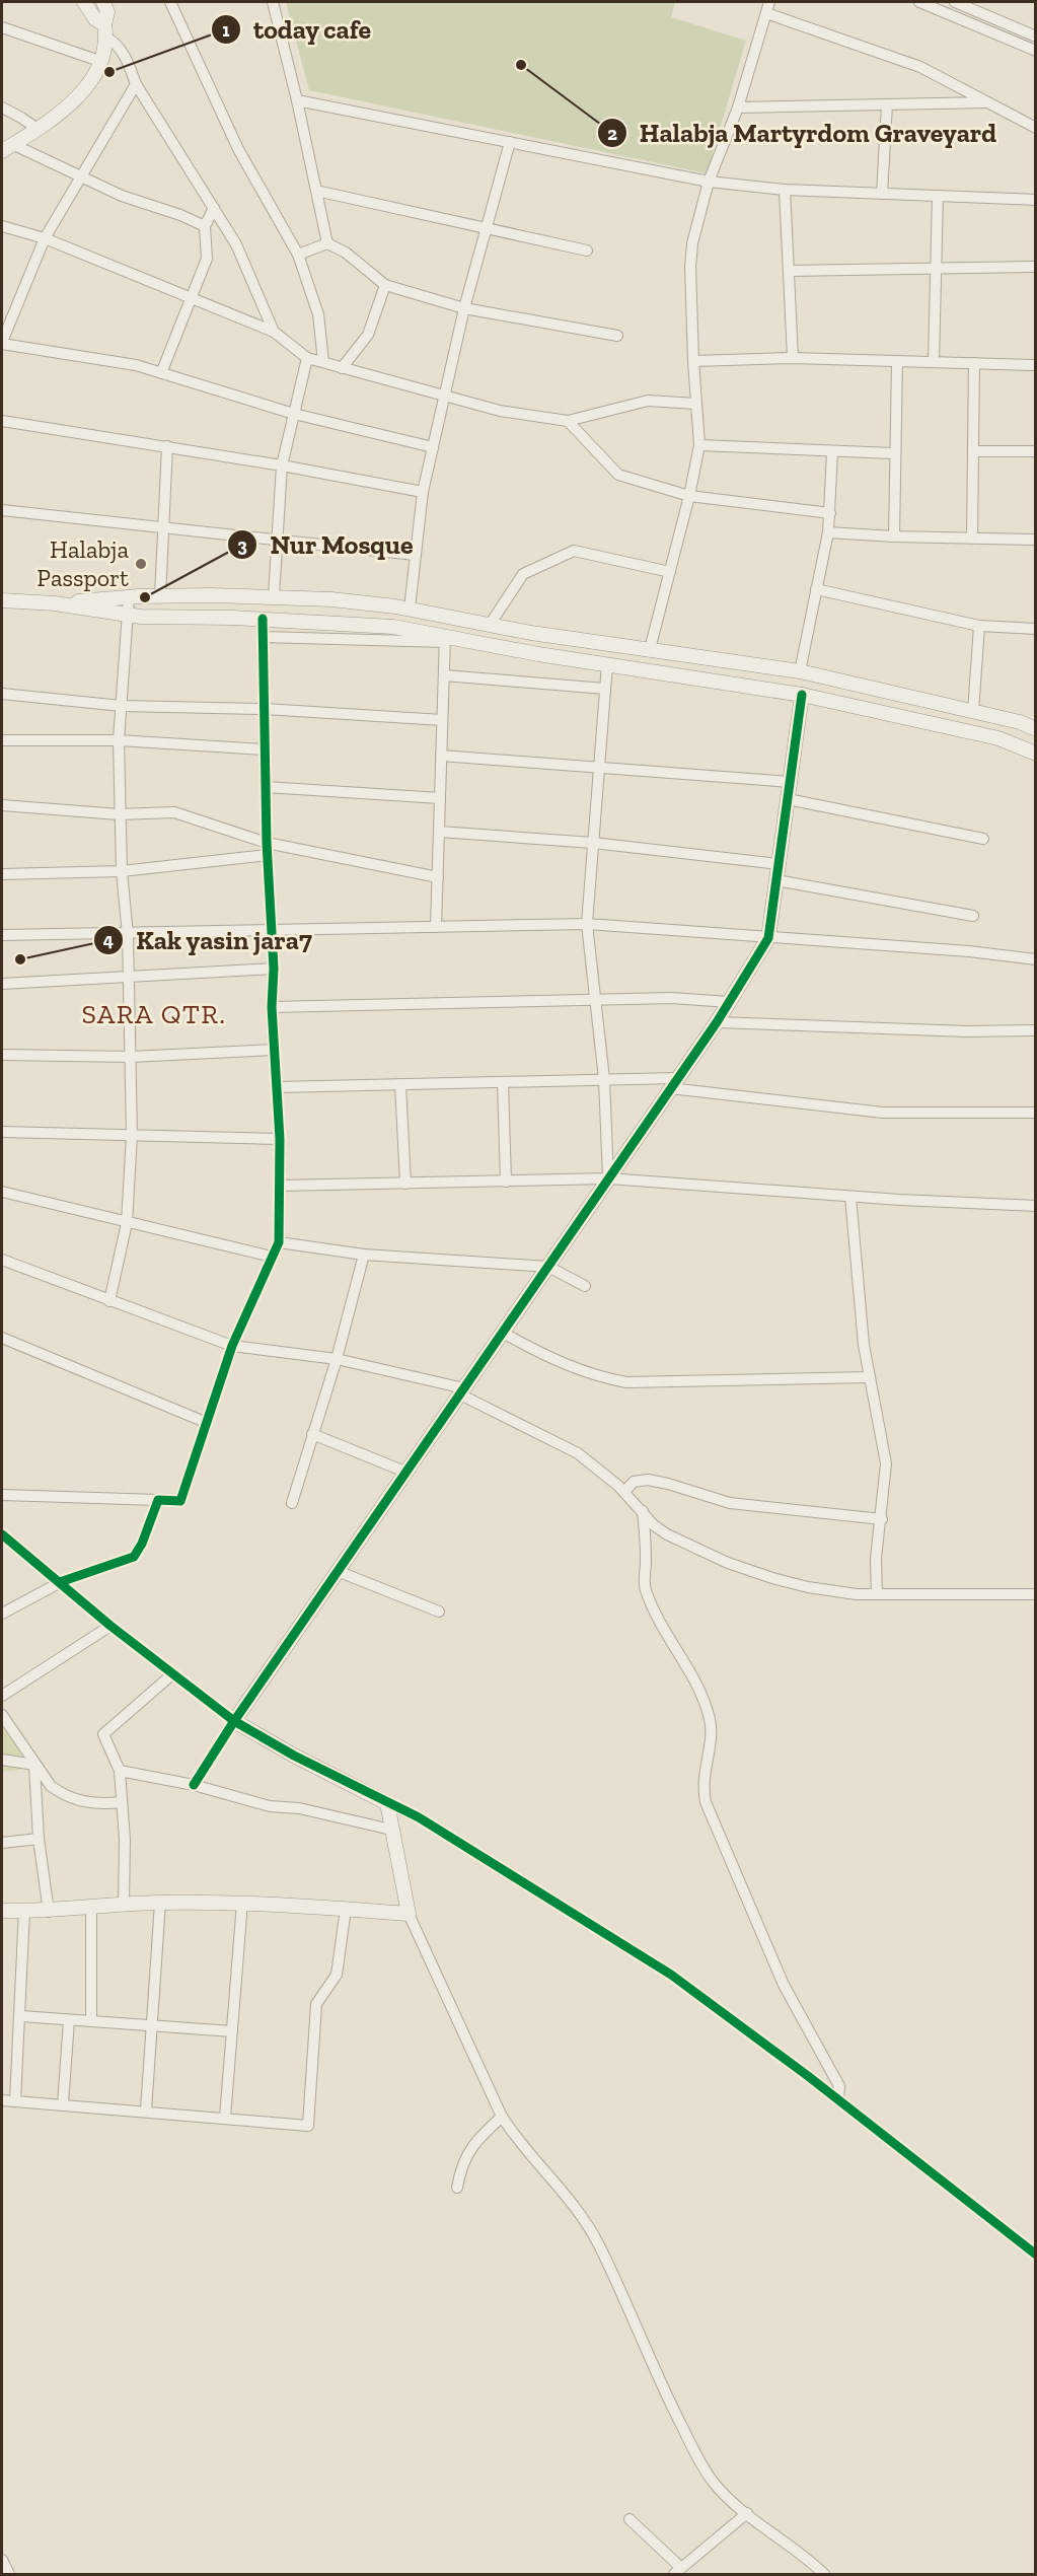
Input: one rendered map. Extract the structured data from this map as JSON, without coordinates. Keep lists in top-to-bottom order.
{
  "districts": ["SARA QTR."],
  "places": [
    "Halabja Martyrdom Graveyard",
    "today cafe",
    "Halabja Passport",
    "Nur Mosque",
    "Kak yasin jara7"
  ]
}
